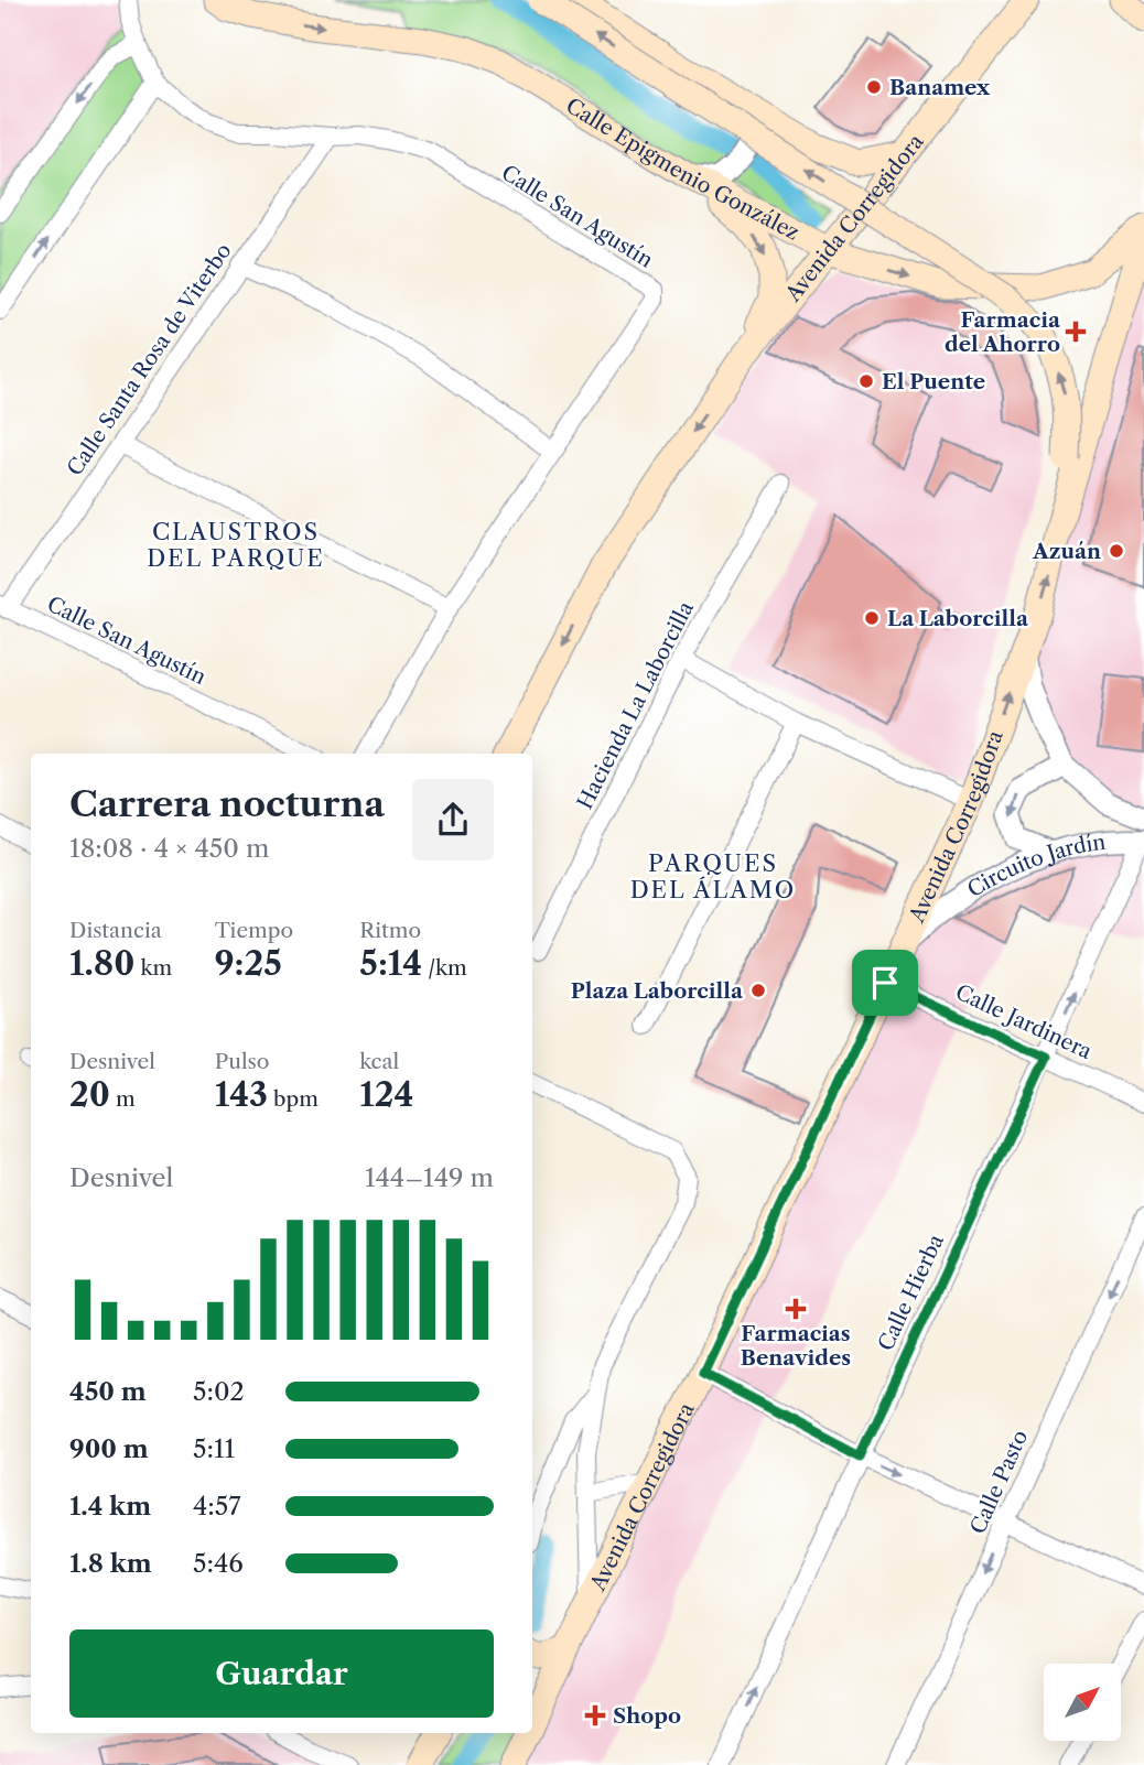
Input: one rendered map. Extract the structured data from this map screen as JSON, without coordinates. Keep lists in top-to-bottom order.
{
  "streets": {
    "main road": ["Calle Epigmenio González", "Avenida Corregidora"],
    "street": [
      "Calle San Agustín",
      "Calle Santa Rosa de Viterbo",
      "Hacienda La Laborcilla",
      "Circuito Jardín",
      "Calle Jardinera",
      "Calle Hierba",
      "Calle Pasto"
    ]
  },
  "crossings": [
    ["Calle Epigmenio González", "Avenida Corregidora"],
    ["Calle San Agustín", "Calle Santa Rosa de Viterbo"],
    ["Avenida Corregidora", "Circuito Jardín"],
    ["Avenida Corregidora", "Calle Jardinera"],
    ["Circuito Jardín", "Calle Hierba"],
    ["Calle Jardinera", "Calle Hierba"]
  ],
  "one_way": ["Calle Epigmenio González", "Calle Hierba", "Calle Pasto"],
  "districts": ["CLAUSTROS DEL PARQUE", "PARQUES DEL ÁLAMO"],
  "places": {
    "other": [
      "Banamex",
      "El Puente",
      "Azuán",
      "La Laborcilla",
      "Plaza Laborcilla"
    ],
    "health": ["Farmacia del Ahorro", "Farmacias Benavides", "Shopo"]
  },
  "north": "top right",
  "page": {
    "heading": ["Carrera nocturna", "18:08 · 4 × 450 m"],
    "stats": [
      ["Distancia", "1.80 km"],
      ["Tiempo", "9:25"],
      ["Ritmo", "5:14 /km"],
      ["Desnivel", "20 m"],
      ["Pulso", "143 bpm"],
      ["kcal", "124"]
    ],
    "chart": ["Desnivel", "144–149 m"],
    "list": [
      {
        "name": "450 m",
        "note": "5:02"
      },
      {
        "name": "900 m",
        "note": "5:11"
      },
      {
        "name": "1.4 km",
        "note": "4:57"
      },
      {
        "name": "1.8 km",
        "note": "5:46"
      }
    ],
    "buttons": "Guardar"
  }
}
